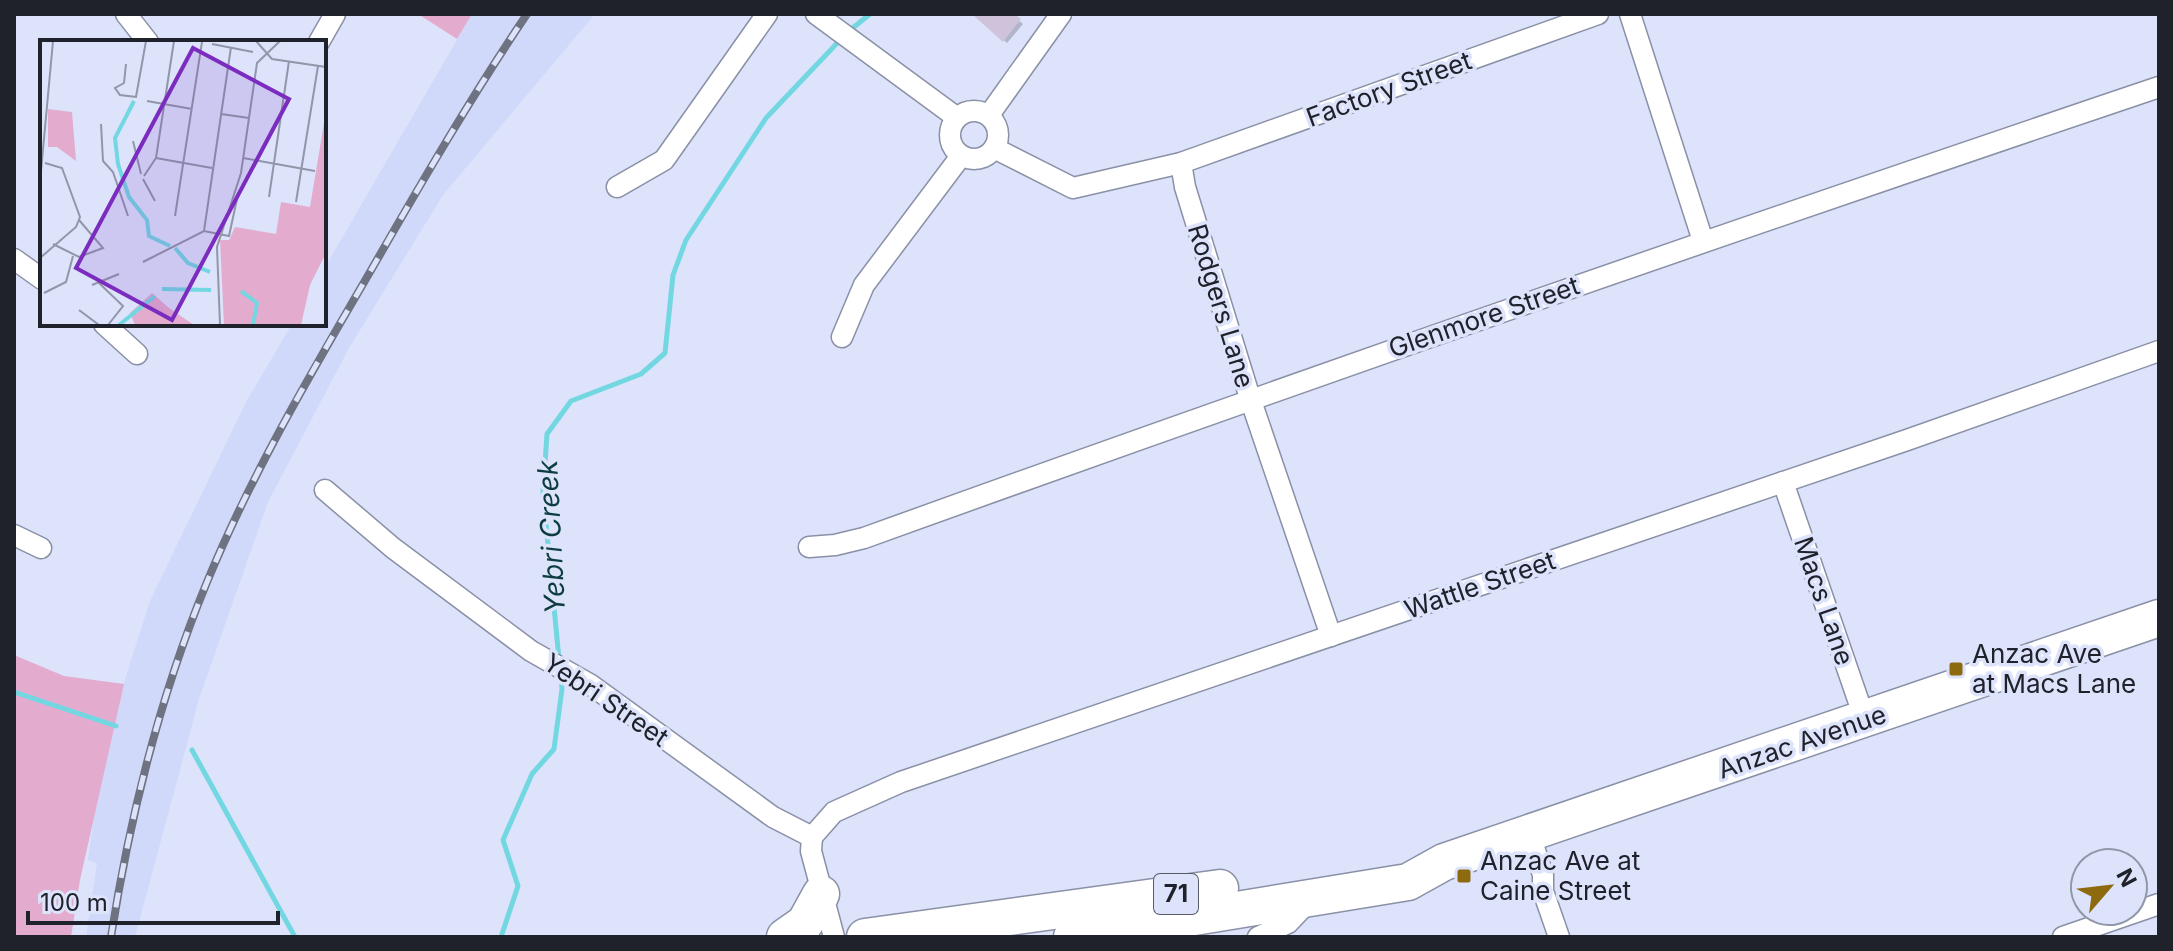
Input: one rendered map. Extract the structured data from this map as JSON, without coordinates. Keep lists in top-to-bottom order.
{
  "streets": {
    "highway": ["Anzac Avenue", "71"],
    "street": [
      "Factory Street",
      "Rodgers Lane",
      "Glenmore Street",
      "Wattle Street",
      "Macs Lane",
      "Yebri Street"
    ]
  },
  "crossings": [
    ["Factory Street", "Rodgers Lane"],
    ["Rodgers Lane", "Glenmore Street"],
    ["Rodgers Lane", "Wattle Street"],
    ["Wattle Street", "Macs Lane"],
    ["Wattle Street", "Yebri Street"],
    ["Macs Lane", "Anzac Avenue"]
  ],
  "water": ["Yebri Creek"],
  "places": {
    "transit": ["Anzac Ave at Macs Lane", "Anzac Ave at Caine Street"]
  },
  "scale_bar": "100 m",
  "north": "top right"
}
